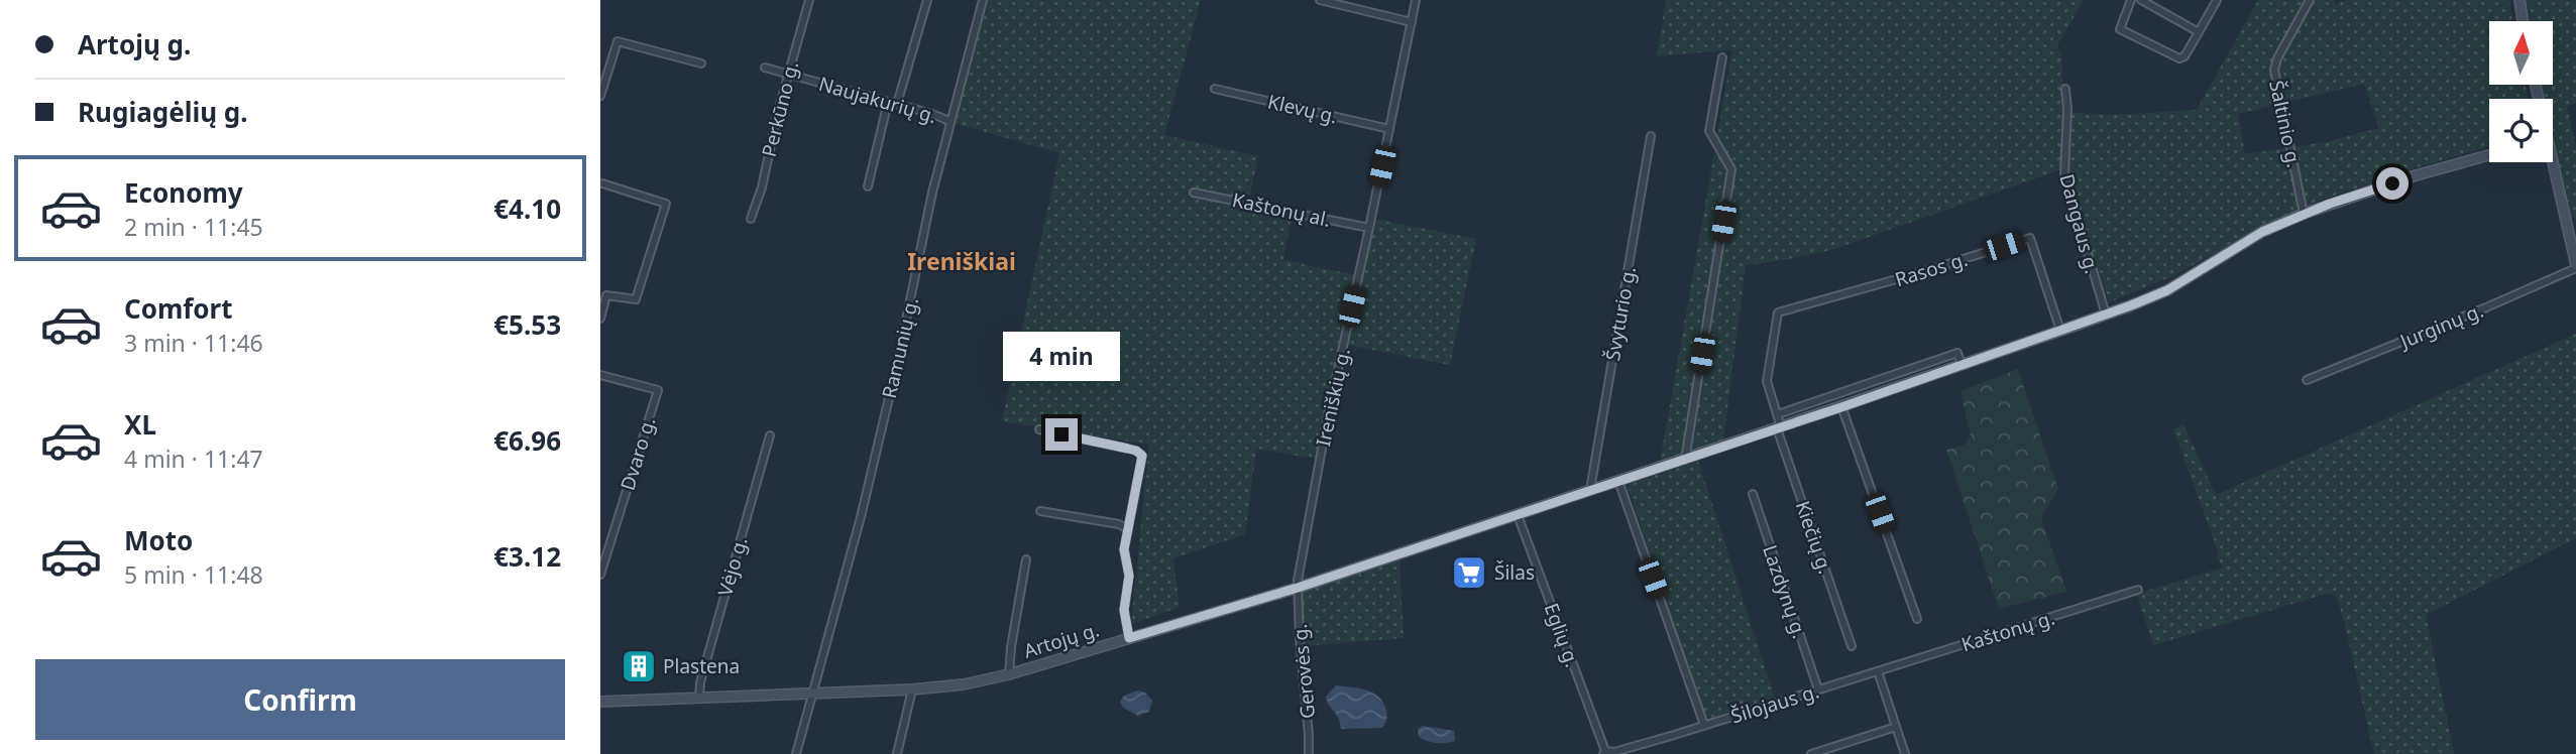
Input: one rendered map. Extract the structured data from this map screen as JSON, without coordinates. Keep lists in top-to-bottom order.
{
  "streets": {
    "main road": ["Artojų g."],
    "street": [
      "Naujakurių g.",
      "Perkūno g.",
      "Klevų g.",
      "Šaltinio g.",
      "Kaštonų al.",
      "Dangaus g.",
      "Rasos g.",
      "Švyturio g.",
      "Jurginų g.",
      "Ramunių g.",
      "Ireniškių g.",
      "Dvaro g.",
      "Kiečių g.",
      "Vėjo g.",
      "Lazdynų g.",
      "Kaštonų g.",
      "Eglių g.",
      "Gerovės g.",
      "Šilojaus g."
    ]
  },
  "crossings": [
    ["Naujakurių g.", "Perkūno g."],
    ["Naujakurių g.", "Ramunių g."],
    ["Klevų g.", "Ireniškių g."],
    ["Šaltinio g.", "Artojų g."],
    ["Kaštonų al.", "Ireniškių g."],
    ["Dangaus g.", "Artojų g."],
    ["Rasos g.", "Kiečių g."],
    ["Rasos g.", "Artojų g."],
    ["Švyturio g.", "Artojų g."],
    ["Ramunių g.", "Artojų g."],
    ["Ireniškių g.", "Artojų g."],
    ["Ireniškių g.", "Gerovės g."],
    ["Kiečių g.", "Artojų g."],
    ["Vėjo g.", "Artojų g."],
    ["Lazdynų g.", "Šilojaus g."],
    ["Kaštonų g.", "Šilojaus g."],
    ["Eglių g.", "Artojų g."],
    ["Eglių g.", "Šilojaus g."],
    ["Artojų g.", "Gerovės g."]
  ],
  "districts": ["Ireniškiai"],
  "places": {
    "supermarket": ["Šilas"],
    "building": ["Plastena"]
  },
  "north": "top",
  "page": {
    "banner": ["Artojų g.", "Rugiagėlių g."],
    "list": [
      {
        "name": "Economy",
        "note": "2 min · 11:45",
        "value": "€4.10"
      },
      {
        "name": "Comfort",
        "note": "3 min · 11:46",
        "value": "€5.53"
      },
      {
        "name": "XL",
        "note": "4 min · 11:47",
        "value": "€6.96"
      },
      {
        "name": "Moto",
        "note": "5 min · 11:48",
        "value": "€3.12"
      }
    ],
    "bubble": "4 min",
    "buttons": "Confirm"
  }
}
